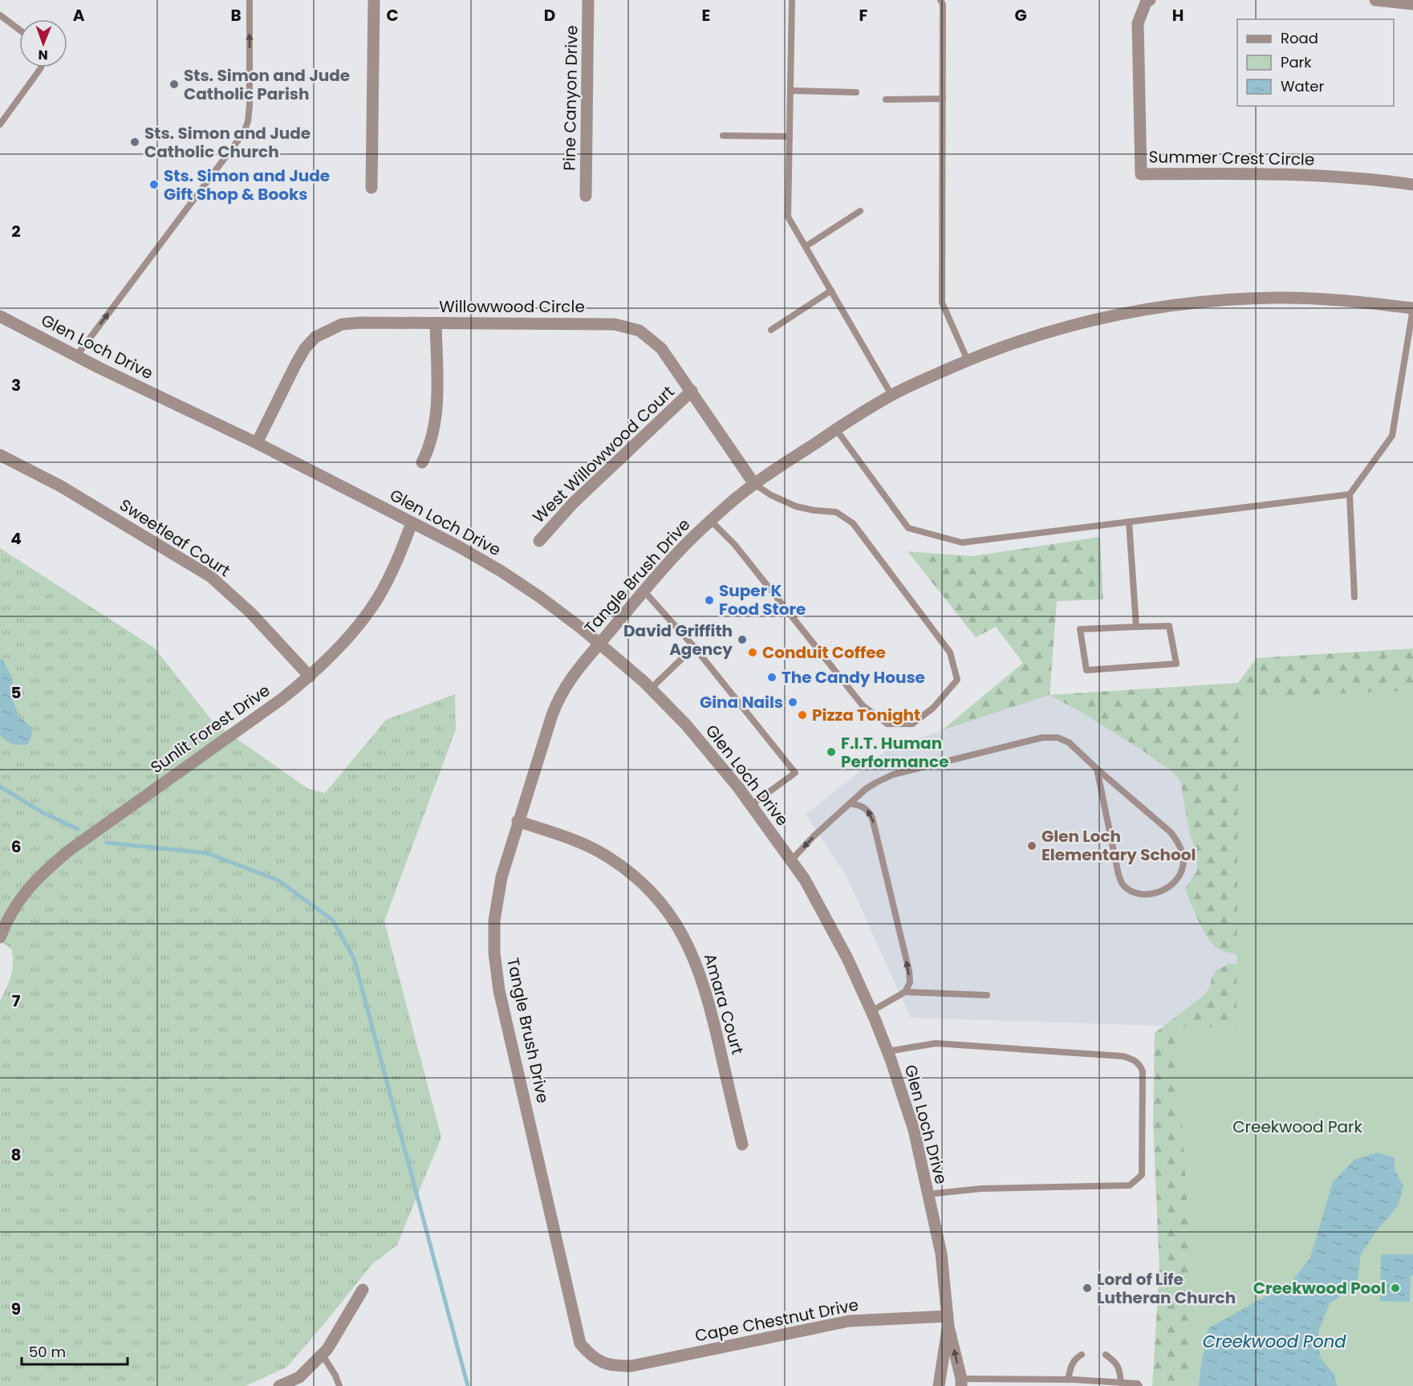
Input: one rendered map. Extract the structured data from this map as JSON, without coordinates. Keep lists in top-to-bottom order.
{
  "streets": {
    "street": [
      "Pine Canyon Drive",
      "Summer Crest Circle",
      "Willowwood Circle",
      "Glen Loch Drive",
      "West Willowwood Court",
      "Sweetleaf Court",
      "Tangle Brush Drive",
      "Sunlit Forest Drive",
      "Amara Court",
      "Cape Chestnut Drive"
    ]
  },
  "crossings": [
    ["Willowwood Circle", "Glen Loch Drive"],
    ["Willowwood Circle", "West Willowwood Court"],
    ["Willowwood Circle", "Tangle Brush Drive"],
    ["Glen Loch Drive", "Tangle Brush Drive"],
    ["Glen Loch Drive", "Sunlit Forest Drive"],
    ["Glen Loch Drive", "Cape Chestnut Drive"],
    ["Sweetleaf Court", "Sunlit Forest Drive"],
    ["Tangle Brush Drive", "Amara Court"],
    ["Tangle Brush Drive", "Cape Chestnut Drive"]
  ],
  "water": ["Creekwood Pond"],
  "parks": ["Creekwood Park"],
  "places": [
    "Sts. Simon and Jude Catholic Parish",
    "Sts. Simon and Jude Catholic Church",
    "Sts. Simon and Jude Gift Shop & Books",
    "Super K Food Store",
    "David Griffith Agency",
    "Conduit Coffee",
    "The Candy House",
    "Gina Nails",
    "Pizza Tonight",
    "F.I.T. Human Performance",
    "Glen Loch Elementary School",
    "Lord of Life Lutheran Church",
    "Creekwood Pool"
  ],
  "legend": ["Road", "Park", "Water"],
  "scale_bar": "50 m",
  "north": "bottom",
  "grid": {
    "columns": [
      "A",
      "B",
      "C",
      "D",
      "E",
      "F",
      "G",
      "H"
    ],
    "rows": [
      "2",
      "3",
      "4",
      "5",
      "6",
      "7",
      "8",
      "9"
    ]
  }
}
